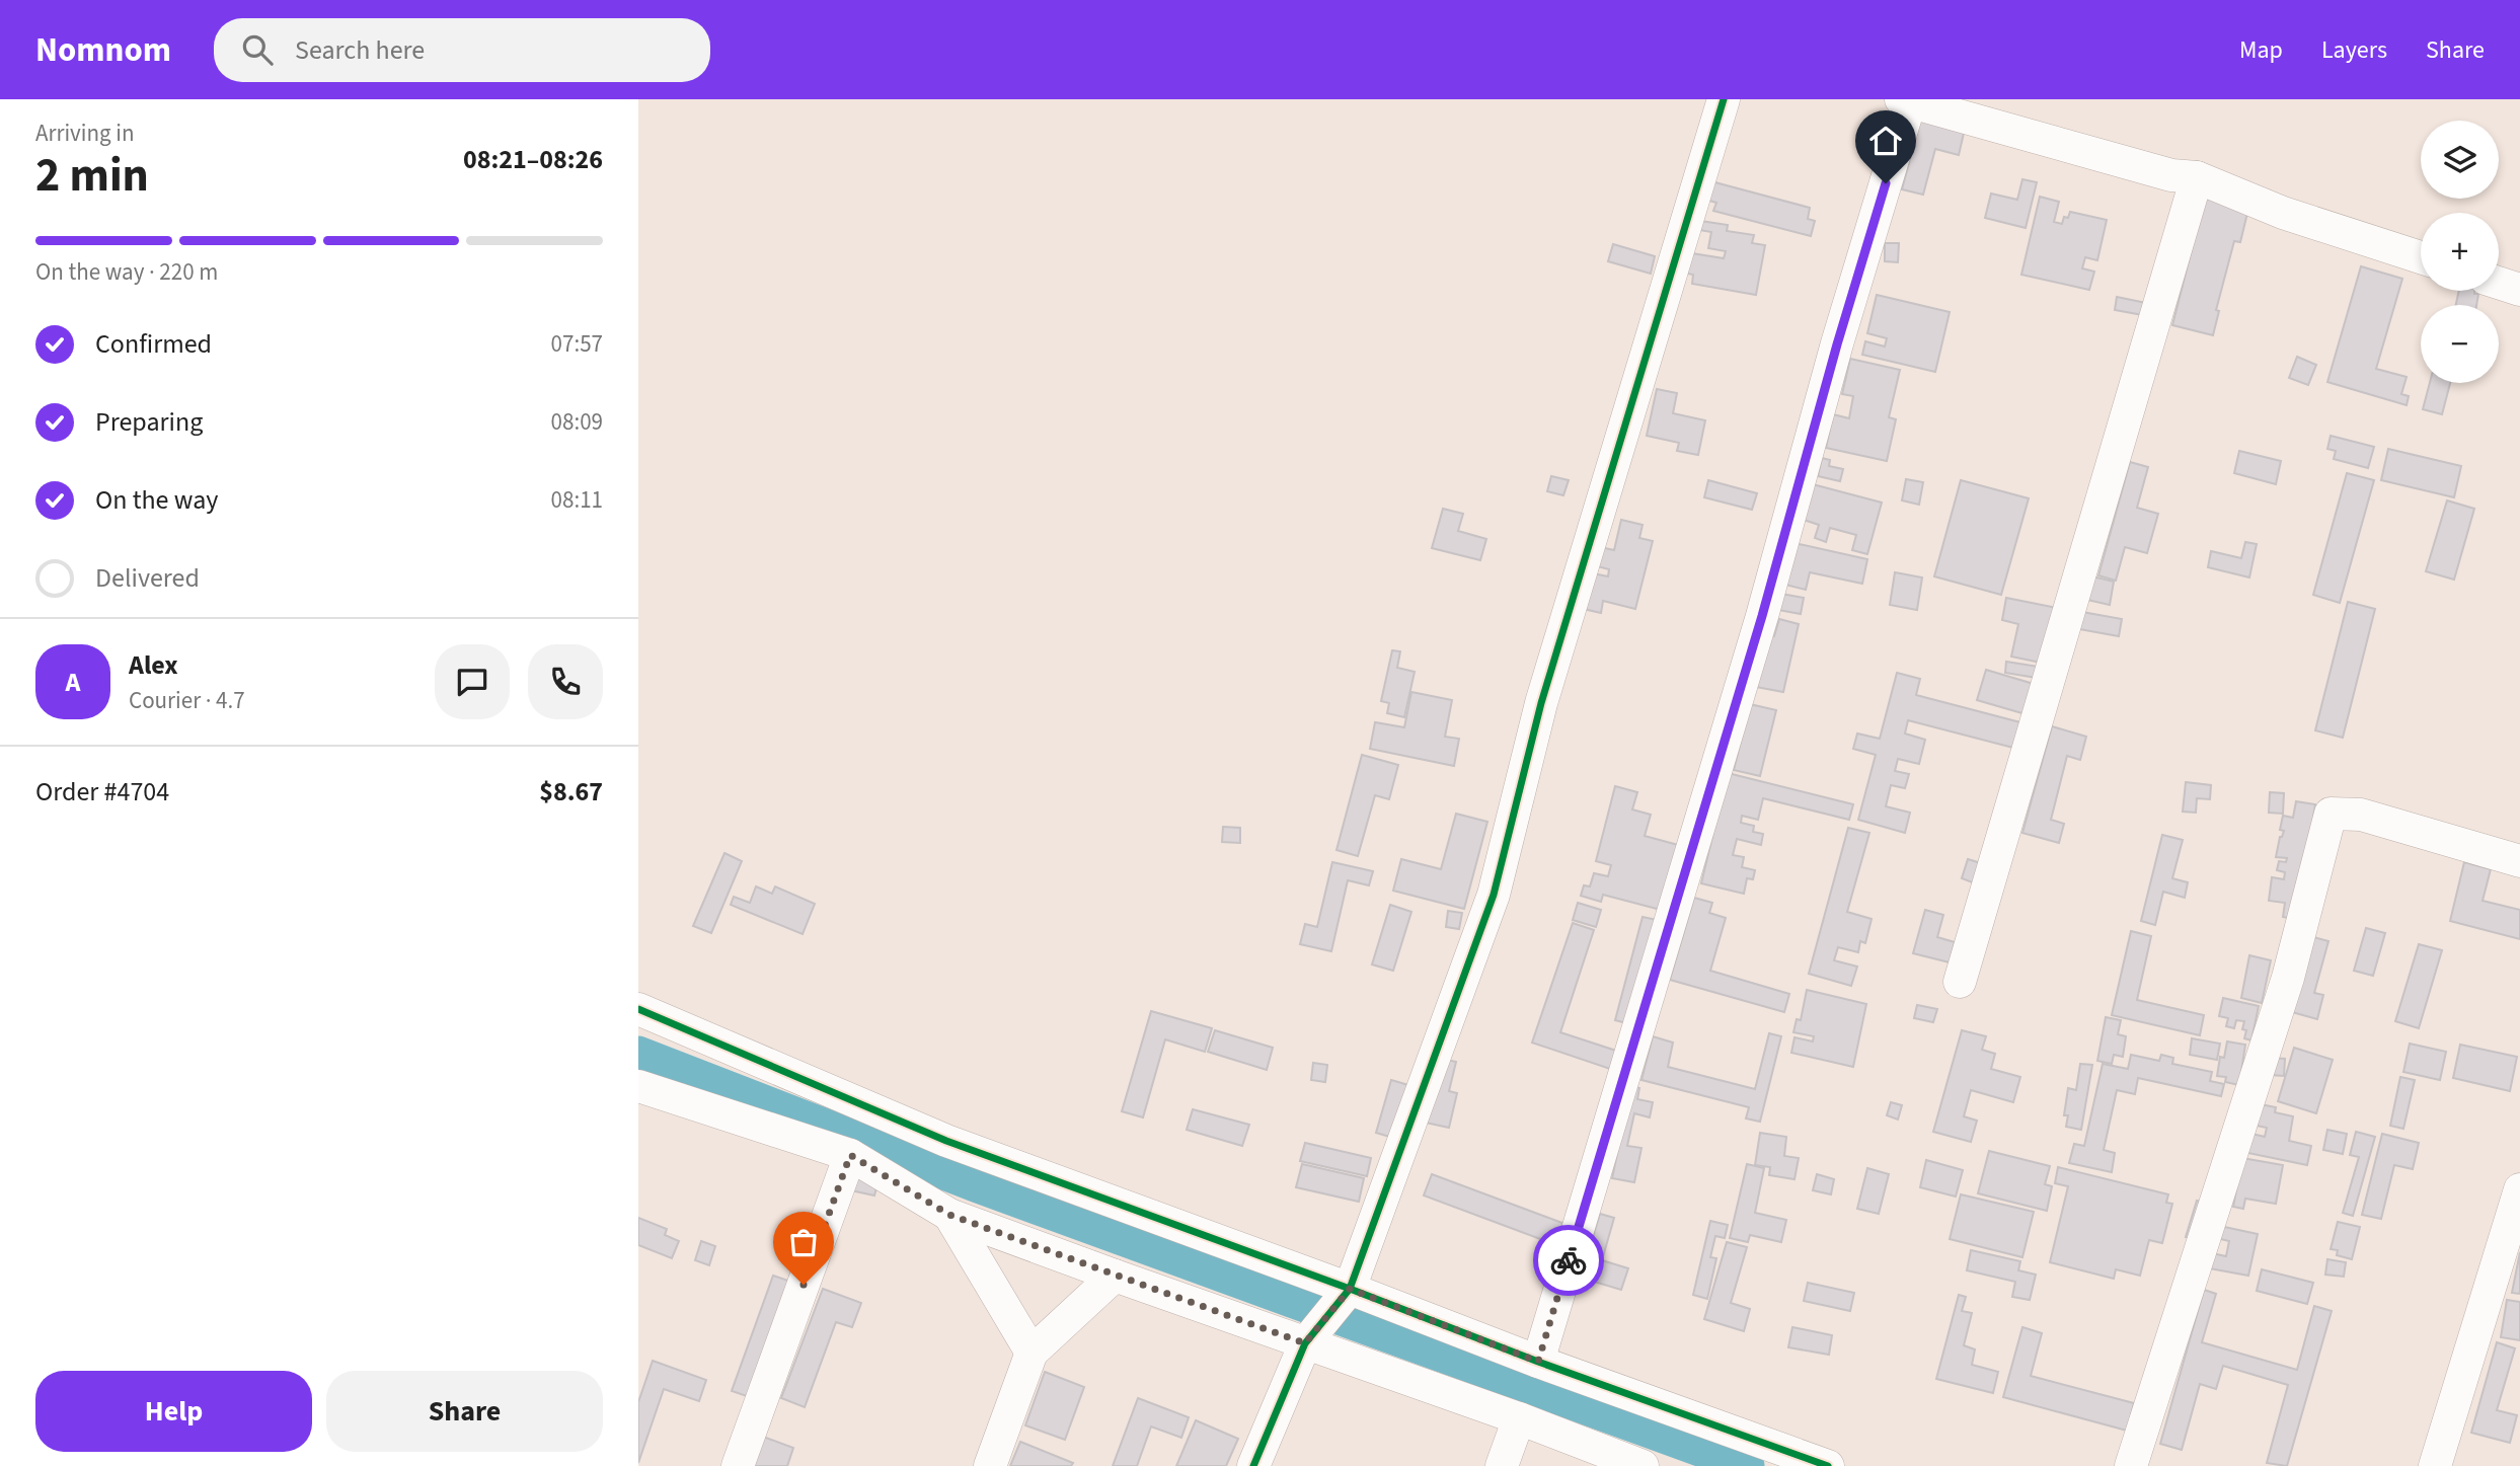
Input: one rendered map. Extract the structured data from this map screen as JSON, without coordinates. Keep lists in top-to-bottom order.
{
  "page": {
    "header": "Nomnom",
    "search": "Search here",
    "nav": ["Map", "Layers", "Share"],
    "heading": ["2 min", "Arriving in", "08:21–08:26"],
    "panel": [
      "Alex",
      "Courier · 4.7",
      "Order #4704",
      "$8.67"
    ],
    "map_buttons": ["+", "−"],
    "bar": "On the way · 220 m",
    "list": [
      ["Confirmed", "07:57"],
      ["Preparing", "08:09"],
      ["On the way", "08:11"],
      "Delivered"
    ],
    "round": "A",
    "buttons": ["Help", "Share"]
  }
}
